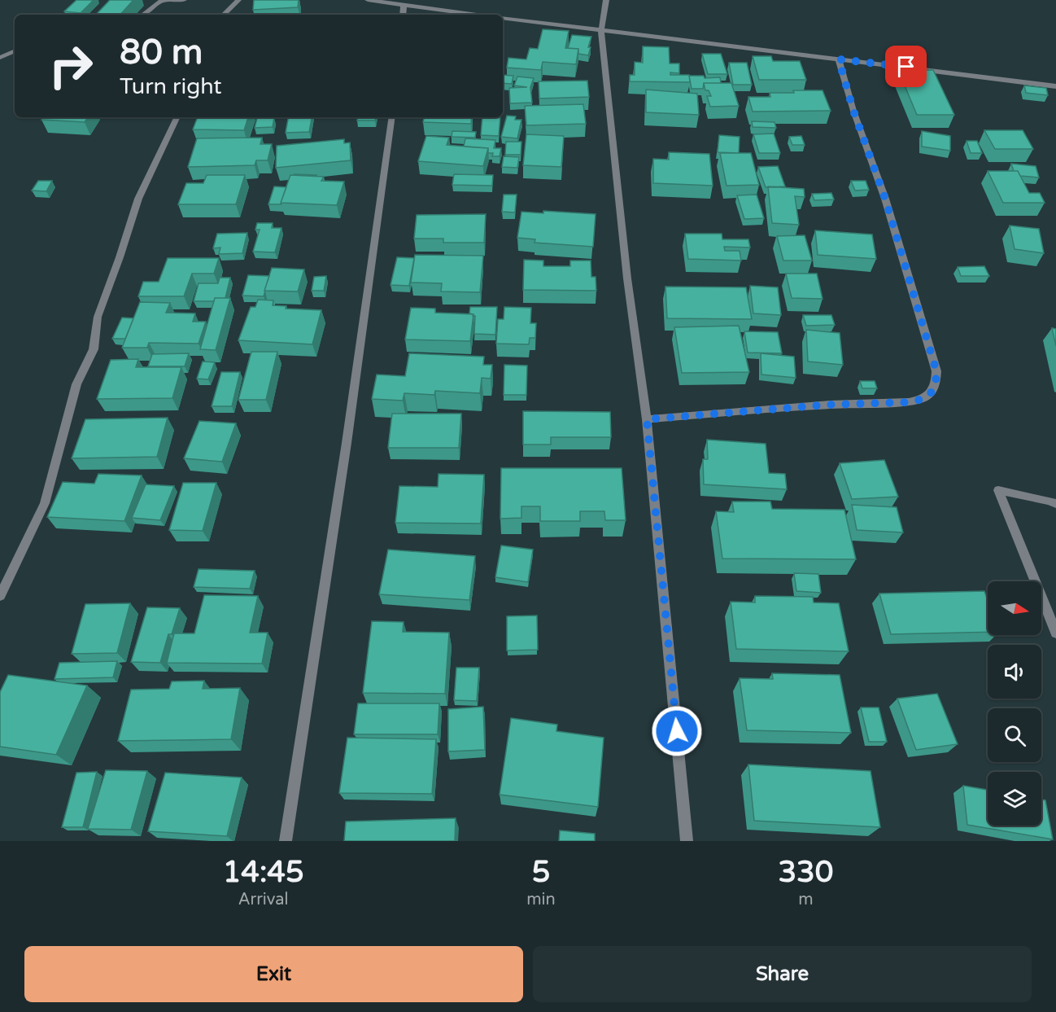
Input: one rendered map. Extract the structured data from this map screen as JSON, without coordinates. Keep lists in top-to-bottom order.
{
  "north": "right",
  "page": {
    "turn": ["80 m", "Turn right"],
    "eta": [
      "14:45",
      "Arrival",
      "5",
      "min",
      "330",
      "m"
    ],
    "buttons": ["Exit", "Share"]
  }
}
